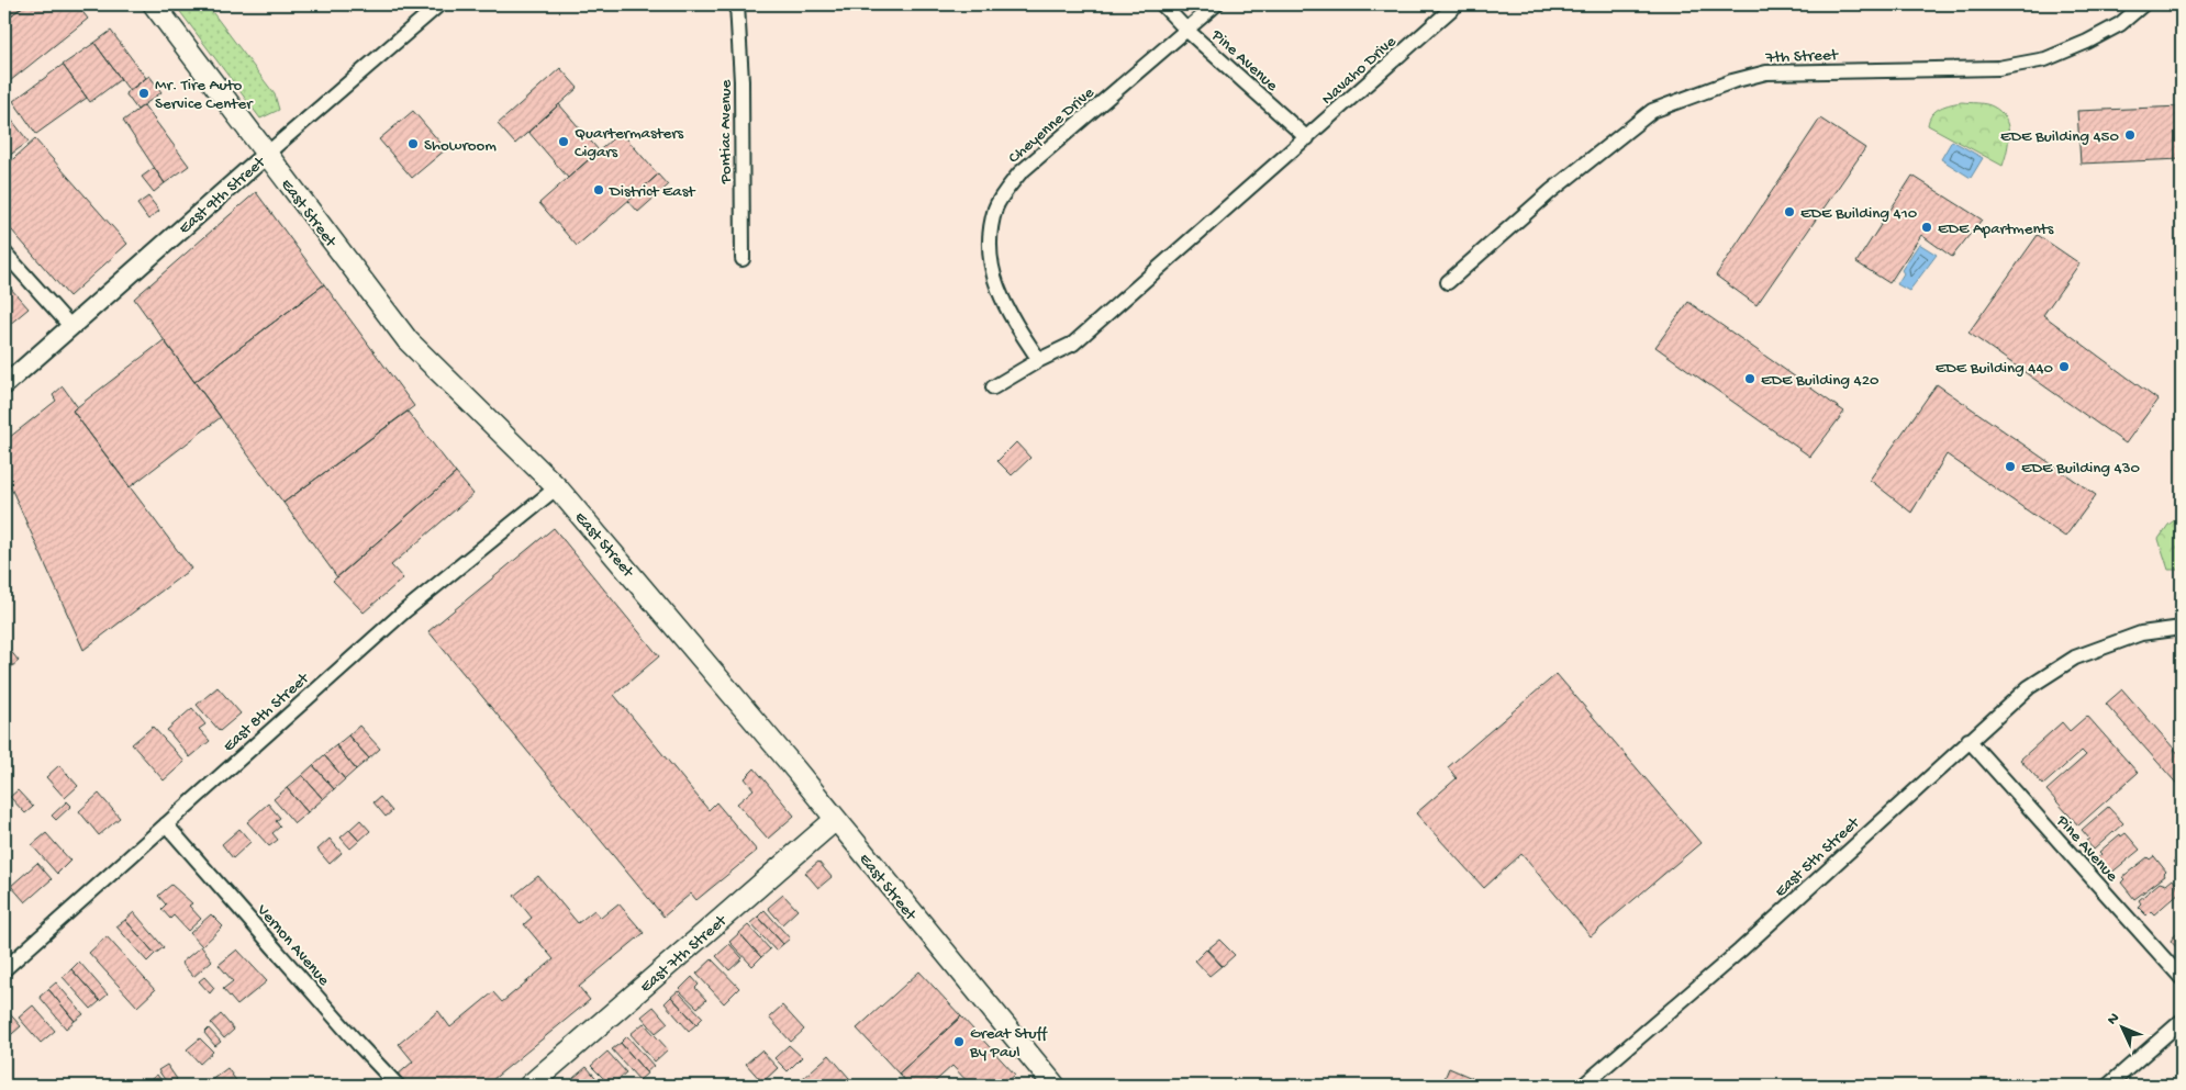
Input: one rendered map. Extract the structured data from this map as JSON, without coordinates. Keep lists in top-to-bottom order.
{
  "streets": {
    "main road": ["East Street", "East 7th Street"],
    "street": [
      "7th Street",
      "Pine Avenue",
      "Navaho Drive",
      "Cheyenne Drive",
      "Pontiac Avenue",
      "East 9th Street",
      "East 8th Street",
      "East 5th Street",
      "Vernon Avenue"
    ]
  },
  "crossings": [
    ["Pine Avenue", "Navaho Drive"],
    ["Pine Avenue", "Cheyenne Drive"],
    ["Pine Avenue", "East 5th Street"],
    ["East 9th Street", "East Street"],
    ["East Street", "East 8th Street"],
    ["East Street", "East 7th Street"],
    ["East 8th Street", "Vernon Avenue"]
  ],
  "places": [
    "Mr. Tire Auto Service Center",
    "EDE Building 450",
    "Quartermasters Cigars",
    "Showroom",
    "District East",
    "EDE Building 410",
    "EDE Apartments",
    "EDE Building 440",
    "EDE Building 420",
    "EDE Building 430",
    "Great Stuff By Paul"
  ],
  "north": "top left"
}
